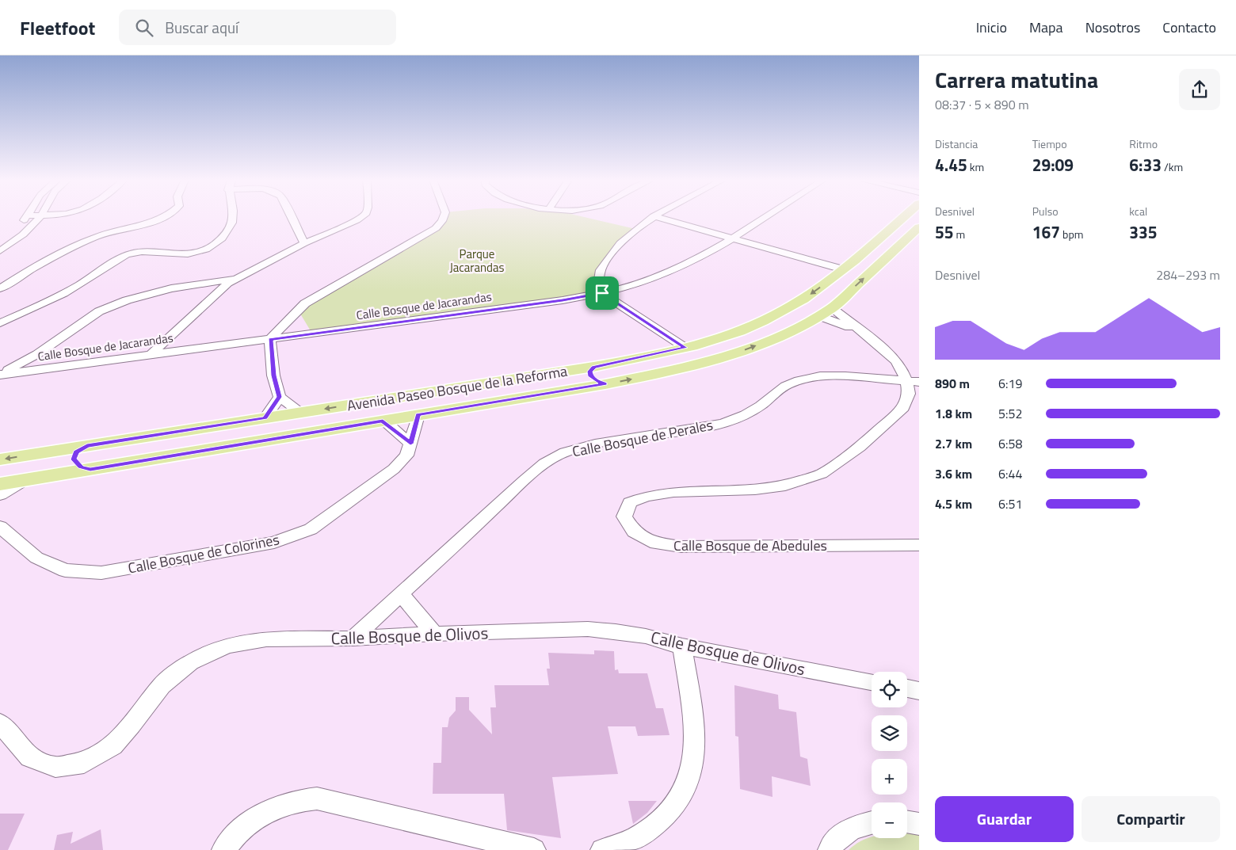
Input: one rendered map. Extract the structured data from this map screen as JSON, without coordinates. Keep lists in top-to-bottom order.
{
  "streets": {
    "main road": ["Avenida Paseo Bosque de la Reforma"],
    "street": [
      "Calle Bosque de Jacarandas",
      "Calle Bosque de Perales",
      "Calle Bosque de Abedules",
      "Calle Bosque de Colorines",
      "Calle Bosque de Olivos"
    ]
  },
  "crossings": [
    ["Avenida Paseo Bosque de la Reforma", "Calle Bosque de Abedules"],
    ["Avenida Paseo Bosque de la Reforma", "Calle Bosque de Colorines"],
    ["Calle Bosque de Perales", "Calle Bosque de Abedules"],
    ["Calle Bosque de Perales", "Calle Bosque de Olivos"]
  ],
  "parks": ["Parque Jacarandas"],
  "page": {
    "header": "Fleetfoot",
    "search": "Buscar aquí",
    "nav": [
      "Inicio",
      "Mapa",
      "Nosotros",
      "Contacto"
    ],
    "heading": ["Carrera matutina", "08:37 · 5 × 890 m"],
    "stats": [
      ["Distancia", "4.45 km"],
      ["Tiempo", "29:09"],
      ["Ritmo", "6:33 /km"],
      ["Desnivel", "55 m"],
      ["Pulso", "167 bpm"],
      ["kcal", "335"]
    ],
    "chart": ["Desnivel", "284–293 m"],
    "list": [
      {
        "name": "890 m",
        "note": "6:19"
      },
      {
        "name": "1.8 km",
        "note": "5:52"
      },
      {
        "name": "2.7 km",
        "note": "6:58"
      },
      {
        "name": "3.6 km",
        "note": "6:44"
      },
      {
        "name": "4.5 km",
        "note": "6:51"
      }
    ],
    "map_buttons": ["+", "−"],
    "buttons": ["Guardar", "Compartir"]
  }
}
